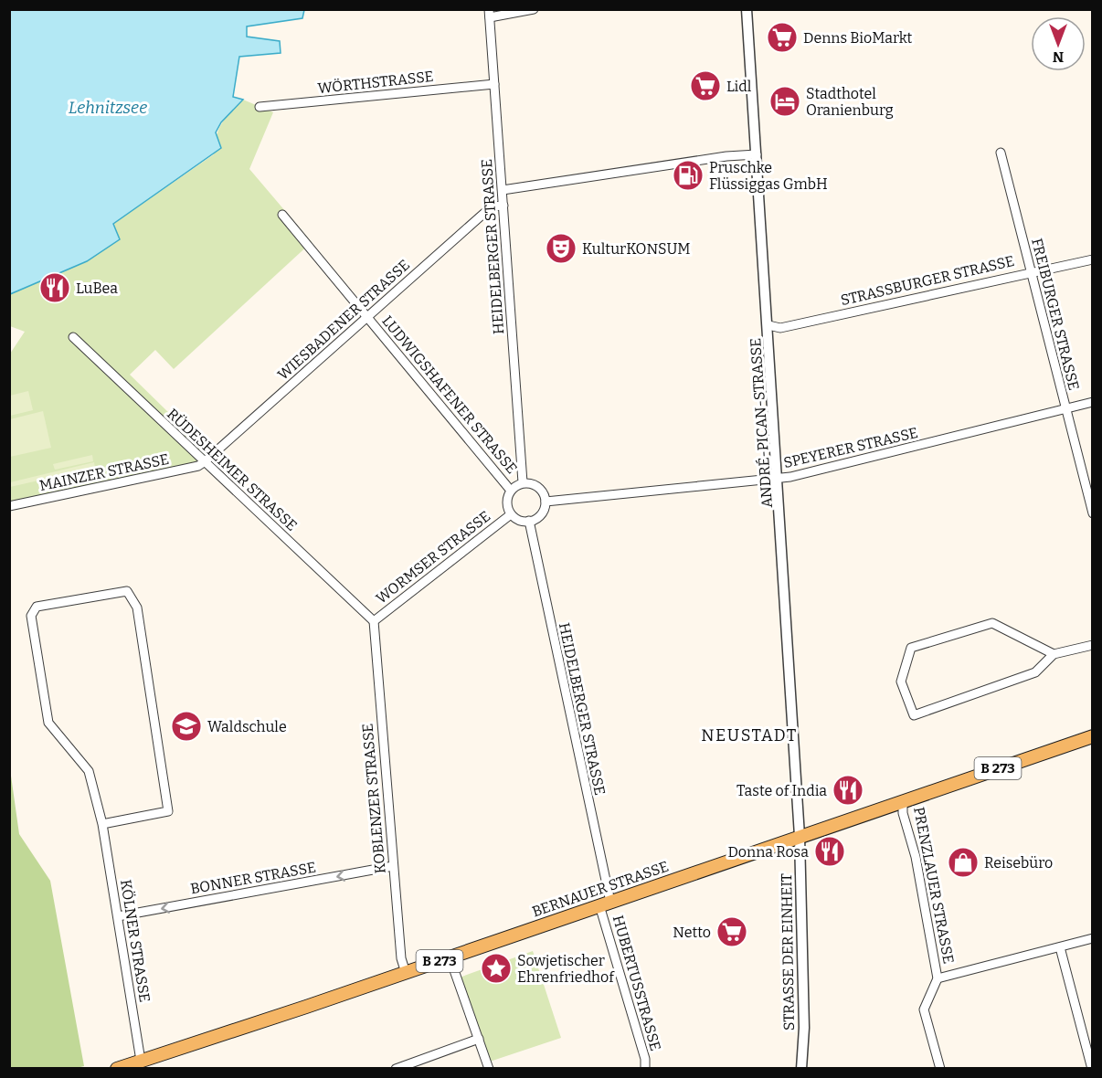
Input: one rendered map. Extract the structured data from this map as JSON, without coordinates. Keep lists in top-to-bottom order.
{
  "streets": {
    "main road": ["B 273", "BERNAUER STRASSE"],
    "street": [
      "WÖRTHSTRASSE",
      "HEIDELBERGER STRASSE",
      "STRASSBURGER STRASSE",
      "FREIBURGER STRASSE",
      "WIESBADENER STRASSE",
      "LUDWIGSHAFENER STRASSE",
      "ANDRÉ-PICAN-STRASSE",
      "SPEYERER STRASSE",
      "RÜDESHEIMER STRASSE",
      "MAINZER STRASSE",
      "WORMSER STRASSE",
      "KOBLENZER STRASSE",
      "BONNER STRASSE",
      "PRENZLAUER STRASSE",
      "KÖLNER STRASSE",
      "STRASSE DER EINHEIT",
      "HUBERTUSSTRASSE"
    ]
  },
  "crossings": [
    ["WÖRTHSTRASSE", "HEIDELBERGER STRASSE"],
    ["HEIDELBERGER STRASSE", "WIESBADENER STRASSE"],
    ["HEIDELBERGER STRASSE", "LUDWIGSHAFENER STRASSE"],
    ["HEIDELBERGER STRASSE", "SPEYERER STRASSE"],
    ["HEIDELBERGER STRASSE", "WORMSER STRASSE"],
    ["HEIDELBERGER STRASSE", "BERNAUER STRASSE"],
    ["HEIDELBERGER STRASSE", "HUBERTUSSTRASSE"],
    ["STRASSBURGER STRASSE", "FREIBURGER STRASSE"],
    ["STRASSBURGER STRASSE", "ANDRÉ-PICAN-STRASSE"],
    ["FREIBURGER STRASSE", "SPEYERER STRASSE"],
    ["WIESBADENER STRASSE", "LUDWIGSHAFENER STRASSE"],
    ["WIESBADENER STRASSE", "RÜDESHEIMER STRASSE"],
    ["WIESBADENER STRASSE", "MAINZER STRASSE"],
    ["LUDWIGSHAFENER STRASSE", "SPEYERER STRASSE"],
    ["LUDWIGSHAFENER STRASSE", "WORMSER STRASSE"],
    ["ANDRÉ-PICAN-STRASSE", "SPEYERER STRASSE"],
    ["ANDRÉ-PICAN-STRASSE", "BERNAUER STRASSE"],
    ["ANDRÉ-PICAN-STRASSE", "STRASSE DER EINHEIT"],
    ["SPEYERER STRASSE", "WORMSER STRASSE"],
    ["RÜDESHEIMER STRASSE", "MAINZER STRASSE"],
    ["RÜDESHEIMER STRASSE", "WORMSER STRASSE"],
    ["RÜDESHEIMER STRASSE", "KOBLENZER STRASSE"],
    ["WORMSER STRASSE", "KOBLENZER STRASSE"],
    ["KOBLENZER STRASSE", "BONNER STRASSE"],
    ["KOBLENZER STRASSE", "BERNAUER STRASSE"],
    ["BONNER STRASSE", "KÖLNER STRASSE"],
    ["PRENZLAUER STRASSE", "BERNAUER STRASSE"],
    ["BERNAUER STRASSE", "KÖLNER STRASSE"],
    ["BERNAUER STRASSE", "STRASSE DER EINHEIT"],
    ["BERNAUER STRASSE", "HUBERTUSSTRASSE"]
  ],
  "one_way": ["BONNER STRASSE"],
  "districts": ["NEUSTADT"],
  "water": ["Lehnitzsee"],
  "places": {
    "supermarket": ["Denns BioMarkt", "Lidl", "Netto"],
    "hotel": ["Stadthotel Oranienburg"],
    "fuel station": ["Pruschke Flüssiggas GmbH"],
    "theatre": ["KulturKONSUM"],
    "restaurant": ["LuBea", "Taste of India", "Donna Rosa"],
    "school or university": ["Waldschule"],
    "shop": ["Reisebüro"],
    "place": ["Sowjetischer Ehrenfriedhof"]
  },
  "north": "bottom"
}
